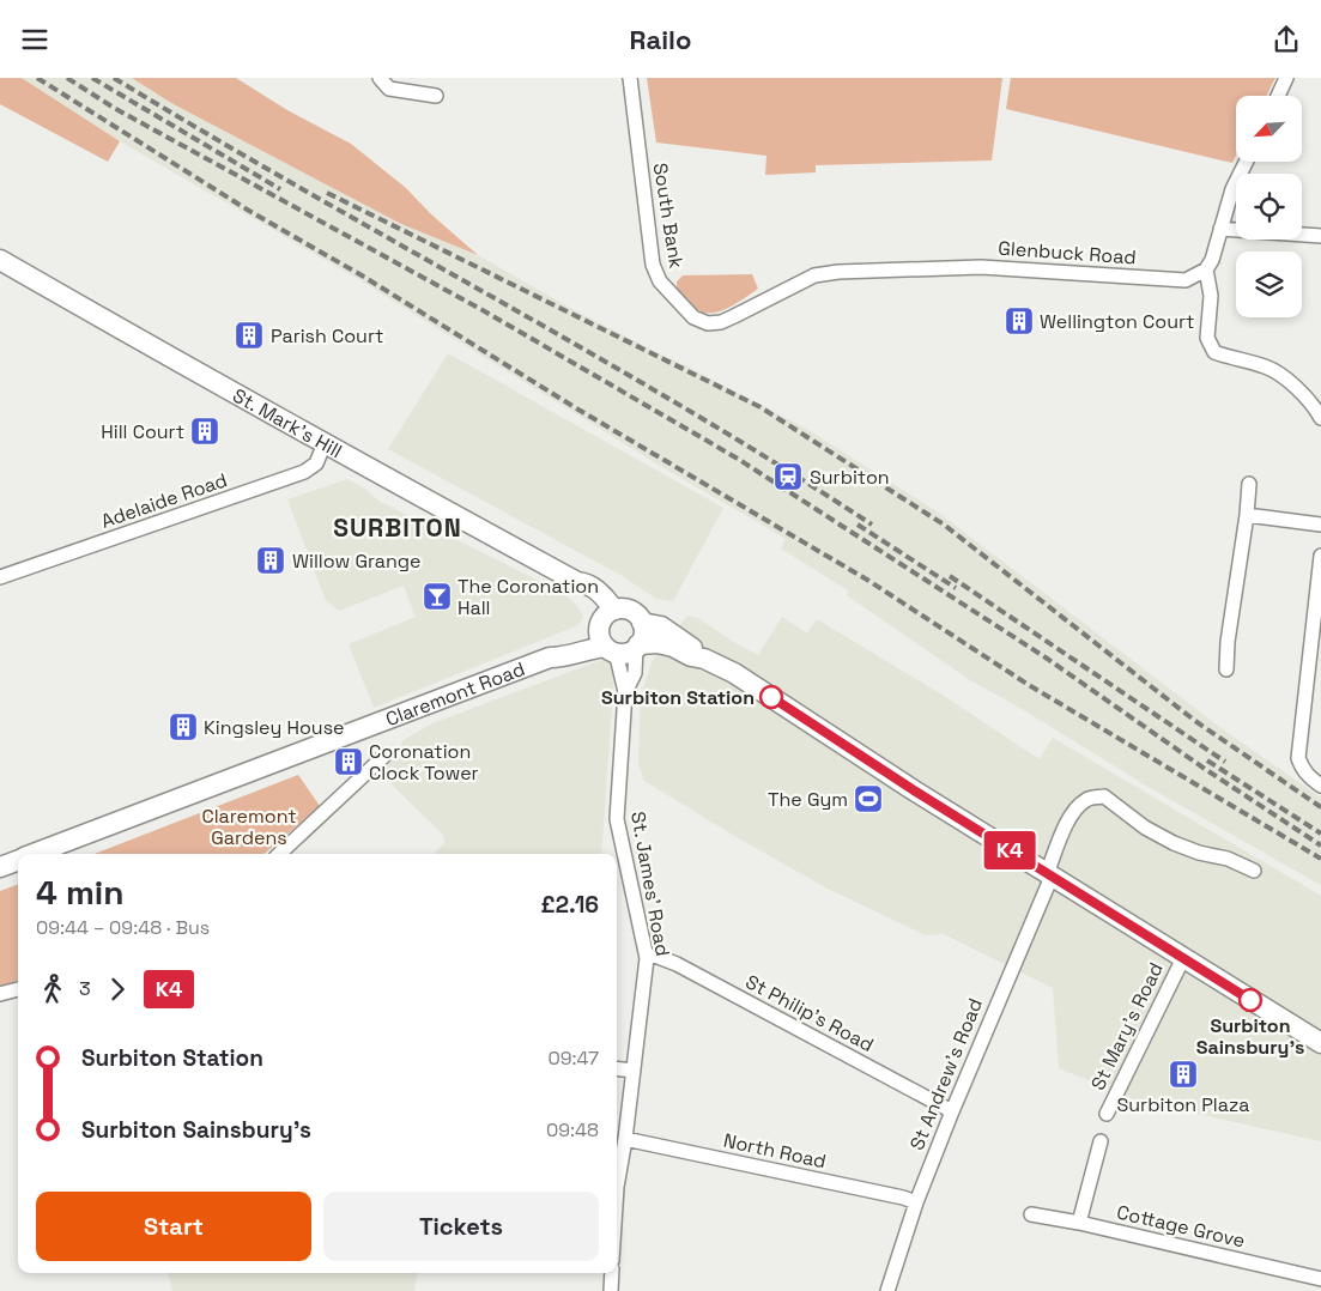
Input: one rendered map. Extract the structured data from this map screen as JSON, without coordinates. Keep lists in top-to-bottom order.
{
  "streets": {
    "main road": ["St. Mark's Hill", "Claremont Road"],
    "street": [
      "South Bank",
      "Glenbuck Road",
      "Adelaide Road",
      "St. James' Road",
      "St Philip's Road",
      "St Mary's Road",
      "St Andrew's Road",
      "North Road",
      "Cottage Grove"
    ]
  },
  "crossings": [
    ["South Bank", "Glenbuck Road"],
    ["St. Mark's Hill", "Adelaide Road"],
    ["St. Mark's Hill", "Claremont Road"],
    ["St. Mark's Hill", "St. James' Road"],
    ["Claremont Road", "St. James' Road"],
    ["St. James' Road", "St Philip's Road"],
    ["St. James' Road", "North Road"],
    ["St Philip's Road", "St Andrew's Road"],
    ["St Andrew's Road", "North Road"]
  ],
  "districts": ["SURBITON"],
  "parks": ["Claremont Gardens"],
  "places": {
    "building": [
      "Wellington Court",
      "Parish Court",
      "Hill Court",
      "Willow Grange",
      "Kingsley House",
      "Coronation Clock Tower",
      "Surbiton Plaza"
    ],
    "station": ["Surbiton"],
    "bar": ["The Coronation Hall"],
    "other": ["Surbiton Station", "Surbiton Sainsbury's"],
    "sports": ["The Gym"]
  },
  "lines": ["bus line K4"],
  "north": "bottom left",
  "page": {
    "header": "Railo",
    "on_map": "K4",
    "heading": ["4 min", "09:44 – 09:48 · Bus", "£2.16"],
    "legs": ["3", "K4"],
    "list": [
      {
        "name": "Surbiton Station",
        "value": "09:47"
      },
      {
        "name": "Surbiton Sainsbury's",
        "value": "09:48"
      }
    ],
    "buttons": ["Start", "Tickets"]
  }
}
